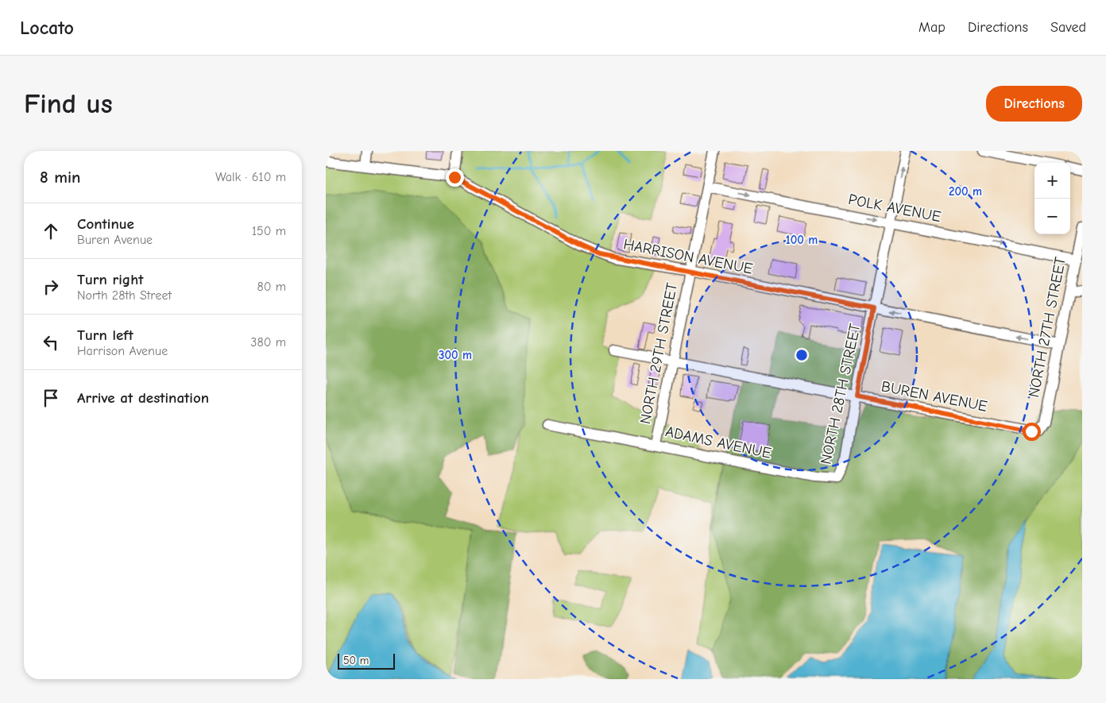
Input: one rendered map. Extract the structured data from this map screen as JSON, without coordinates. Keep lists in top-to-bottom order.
{
  "streets": {
    "street": [
      "POLK AVENUE",
      "HARRISON AVENUE",
      "NORTH 27TH STREET",
      "NORTH 29TH STREET",
      "NORTH 28TH STREET",
      "BUREN AVENUE",
      "ADAMS AVENUE"
    ]
  },
  "crossings": [
    ["POLK AVENUE", "NORTH 27TH STREET"],
    ["POLK AVENUE", "NORTH 29TH STREET"],
    ["POLK AVENUE", "NORTH 28TH STREET"],
    ["HARRISON AVENUE", "NORTH 27TH STREET"],
    ["HARRISON AVENUE", "NORTH 29TH STREET"],
    ["HARRISON AVENUE", "NORTH 28TH STREET"],
    ["NORTH 27TH STREET", "BUREN AVENUE"],
    ["NORTH 29TH STREET", "BUREN AVENUE"],
    ["NORTH 29TH STREET", "ADAMS AVENUE"],
    ["NORTH 28TH STREET", "BUREN AVENUE"],
    ["NORTH 28TH STREET", "ADAMS AVENUE"]
  ],
  "one_way": ["POLK AVENUE"],
  "scale_bar": "50 m",
  "page": {
    "header": "Locato",
    "nav": ["Map", "Directions", "Saved"],
    "buttons": "Directions",
    "title": "Find us",
    "heading": ["8 min", "Walk · 610 m"],
    "map_buttons": ["+", "−"],
    "list": [
      ["Continue", "Buren Avenue", "150 m"],
      ["Turn right", "North 28th Street", "80 m"],
      ["Turn left", "Harrison Avenue", "380 m"],
      "Arrive at destination"
    ],
    "scale": "50 m"
  },
  "rings": ["200 m", "100 m", "300 m"]
}
